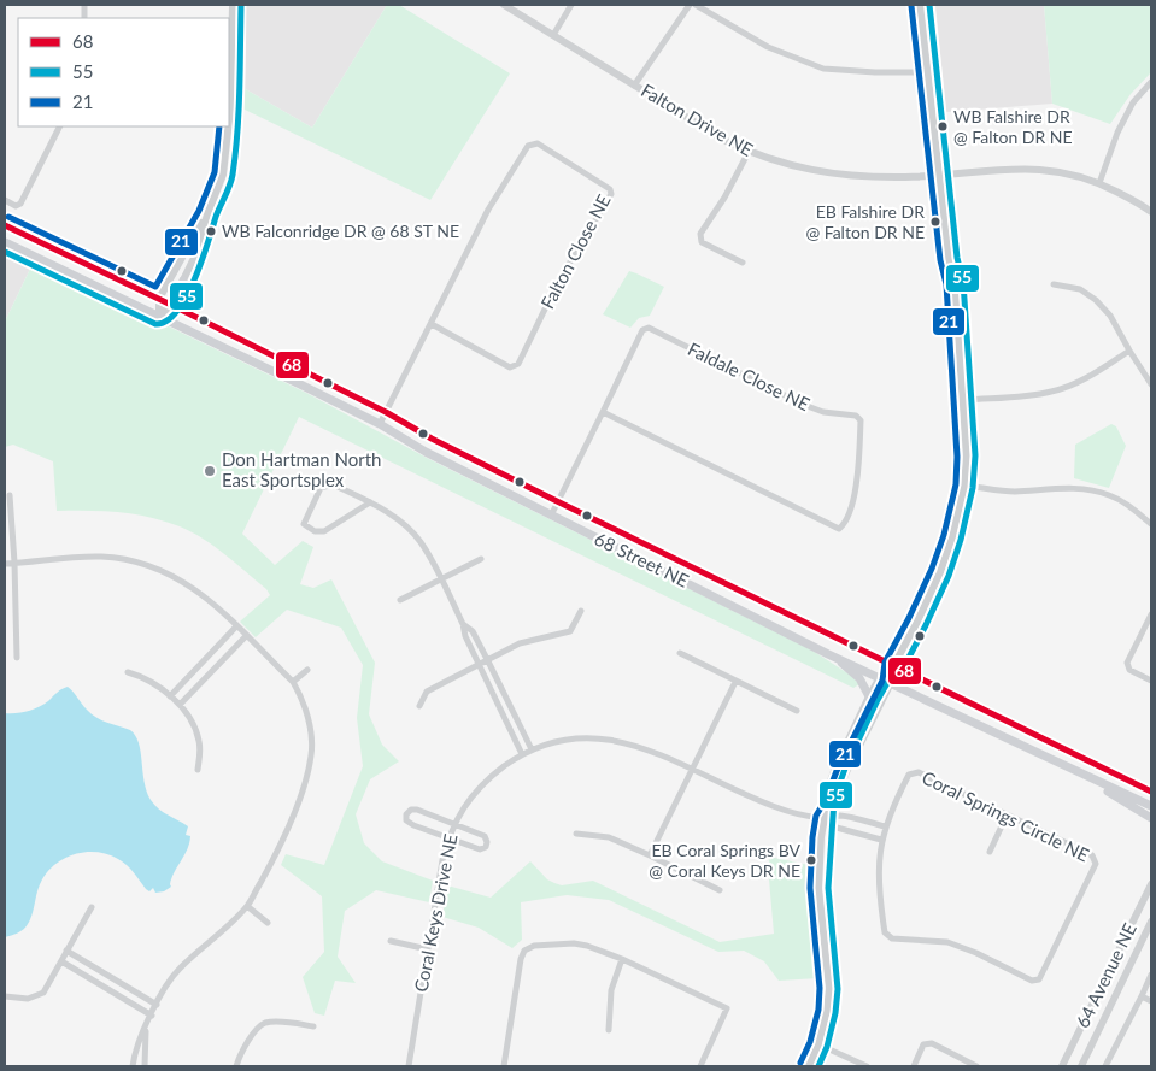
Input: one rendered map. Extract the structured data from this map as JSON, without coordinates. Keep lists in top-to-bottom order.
{
  "streets": {
    "main road": ["68 Street NE"],
    "street": [
      "Falton Drive NE",
      "Falton Close NE",
      "Faldale Close NE",
      "Coral Springs Circle NE",
      "Coral Keys Drive NE",
      "64 Avenue NE"
    ]
  },
  "crossings": [
    ["Falton Close NE", "68 Street NE"],
    ["Faldale Close NE", "68 Street NE"]
  ],
  "places": [
    "WB Falshire DR @ Falton DR NE",
    "EB Falshire DR @ Falton DR NE",
    "WB Falconridge DR @ 68 ST NE",
    "Don Hartman North East Sportsplex",
    "EB Coral Springs BV @ Coral Keys DR NE"
  ],
  "lines": ["transit line 55", "transit line 21", "transit line 68"],
  "legend": ["68", "55", "21"]
}
